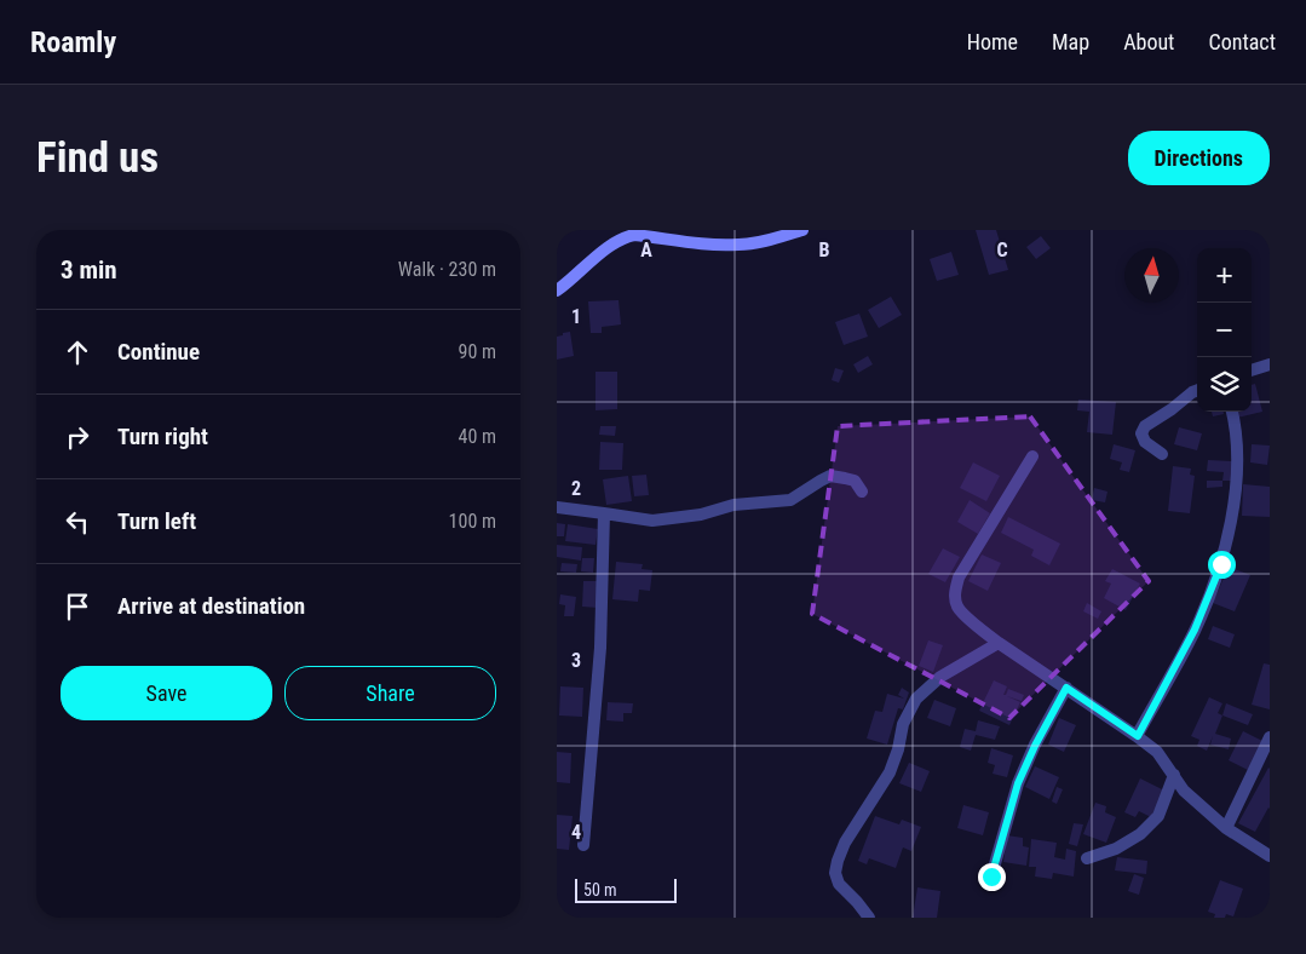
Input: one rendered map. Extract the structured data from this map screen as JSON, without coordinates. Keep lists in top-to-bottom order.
{
  "scale_bar": "50 m",
  "north": "top",
  "page": {
    "header": "Roamly",
    "nav": [
      "Home",
      "Map",
      "About",
      "Contact"
    ],
    "buttons": [
      "Directions",
      ["Save", "Share"]
    ],
    "title": "Find us",
    "heading": ["3 min", "Walk · 230 m"],
    "map_buttons": ["+", "−"],
    "list": [
      ["Continue", "90 m"],
      ["Turn right", "40 m"],
      ["Turn left", "100 m"],
      "Arrive at destination"
    ],
    "scale": "50 m"
  },
  "grid": {
    "columns": ["A", "B", "C"],
    "rows": [
      "1",
      "2",
      "3",
      "4"
    ]
  }
}
